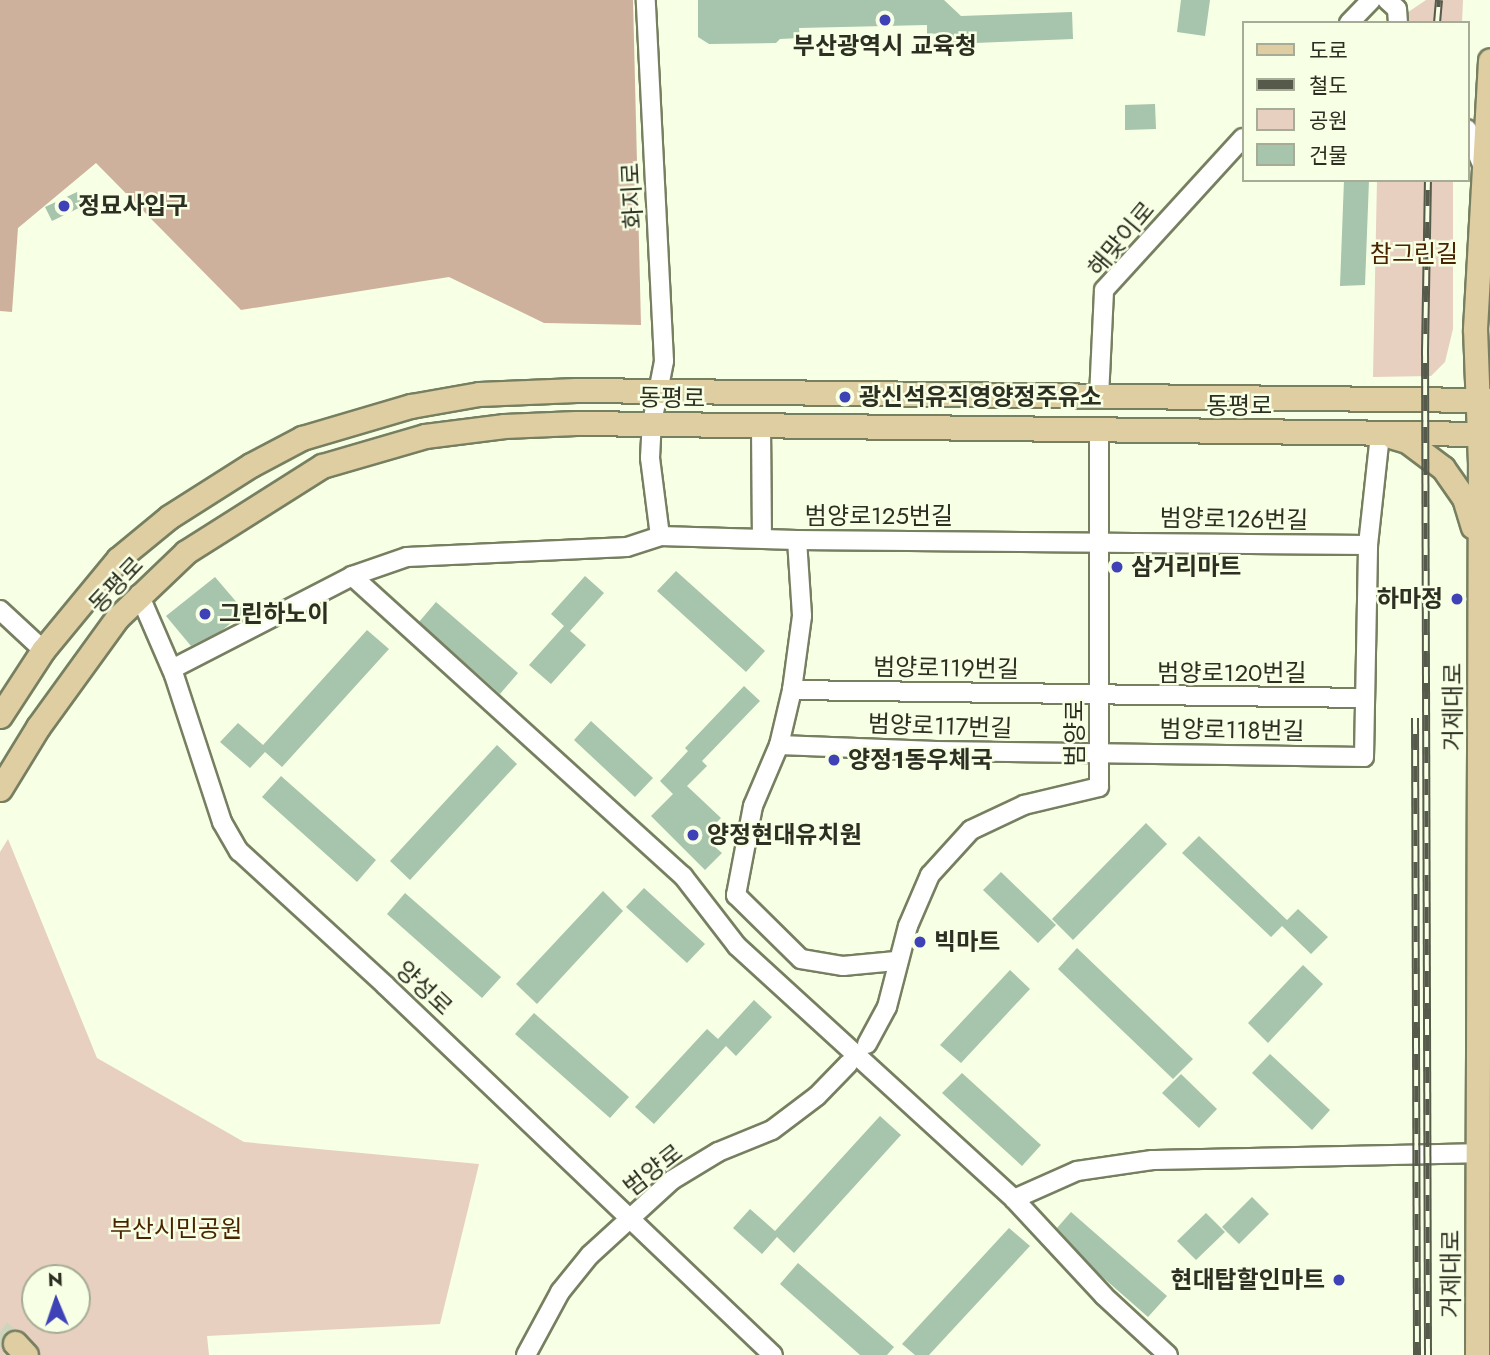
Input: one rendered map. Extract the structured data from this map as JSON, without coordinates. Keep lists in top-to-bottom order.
{
  "streets": {
    "main road": ["동평로", "거제대로"],
    "street": [
      "화지로",
      "해맞이로",
      "범양로125번길",
      "범양로126번길",
      "범양로119번길",
      "범양로120번길",
      "범양로117번길",
      "범양로118번길",
      "범양로",
      "양성로"
    ]
  },
  "crossings": [
    ["화지로", "동평로"],
    ["화지로", "범양로125번길"],
    ["해맞이로", "동평로"],
    ["동평로", "거제대로"],
    ["동평로", "범양로"],
    ["동평로", "양성로"],
    ["범양로125번길", "범양로126번길"],
    ["범양로125번길", "범양로"],
    ["범양로125번길", "양성로"],
    ["범양로126번길", "범양로"],
    ["범양로119번길", "범양로120번길"],
    ["범양로119번길", "범양로"],
    ["범양로120번길", "범양로118번길"],
    ["범양로120번길", "범양로"],
    ["범양로117번길", "범양로118번길"],
    ["범양로117번길", "범양로"],
    ["범양로118번길", "범양로"],
    ["범양로", "양성로"]
  ],
  "parks": ["참그린길", "부산시민공원"],
  "places": [
    "부산광역시 교육청",
    "정묘사입구",
    "광신석유직영양정주유소",
    "삼거리마트",
    "하마정",
    "그린하노이",
    "양정1동우체국",
    "양정현대유치원",
    "빅마트",
    "현대탑할인마트"
  ],
  "legend": [
    "도로",
    "철도",
    "공원",
    "건물"
  ],
  "north": "top"
}
